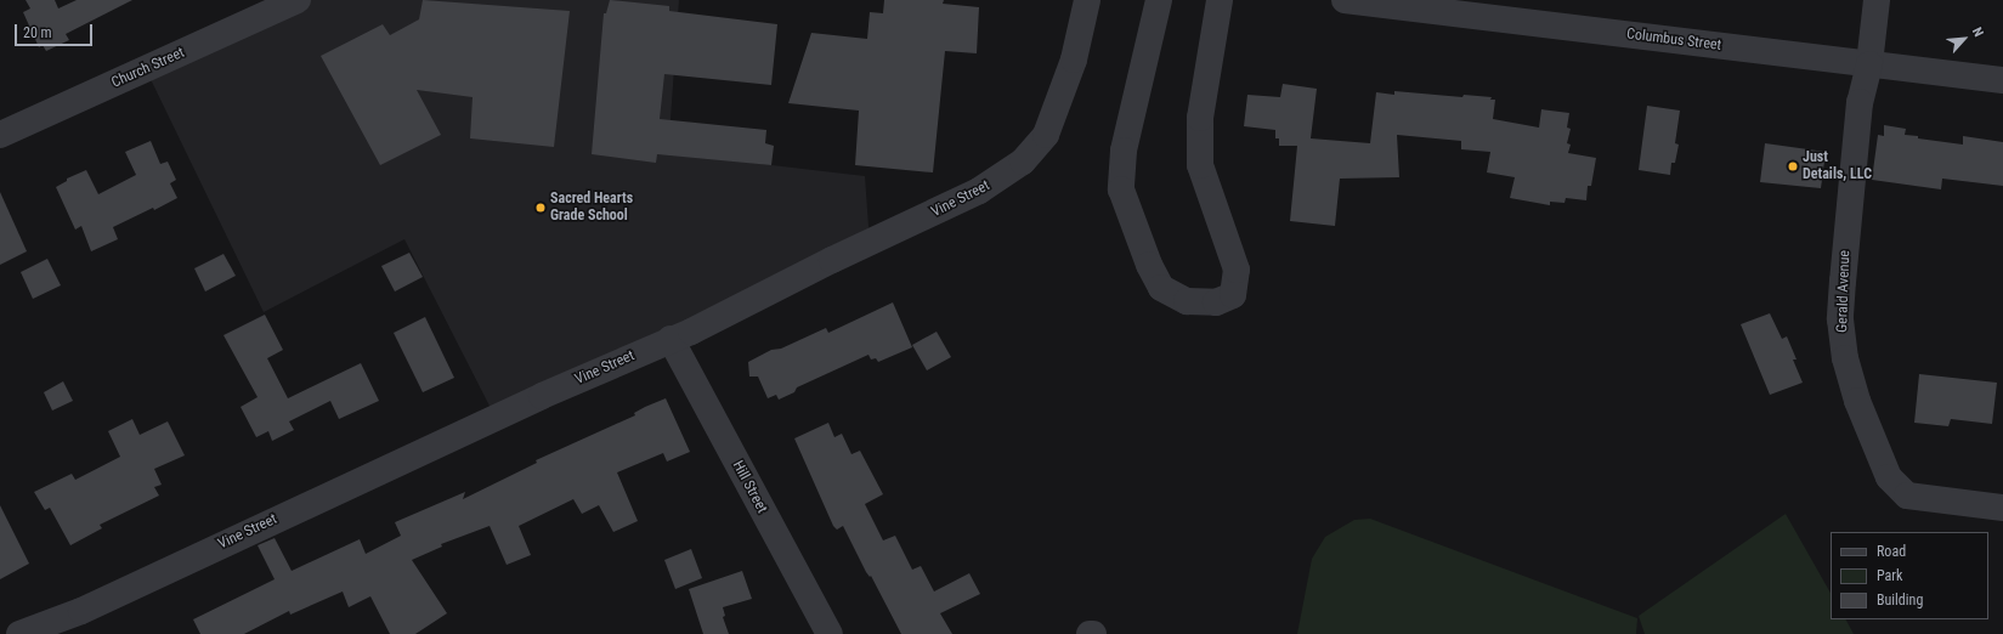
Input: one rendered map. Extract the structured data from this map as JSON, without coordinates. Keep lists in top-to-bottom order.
{
  "streets": {
    "street": [
      "Columbus Street",
      "Church Street",
      "Vine Street",
      "Gerald Avenue",
      "Hill Street"
    ]
  },
  "crossings": [
    ["Columbus Street", "Gerald Avenue"],
    ["Vine Street", "Hill Street"]
  ],
  "places": ["Just Details, LLC", "Sacred Hearts Grade School"],
  "legend": ["Road", "Park", "Building"],
  "scale_bar": "20 m",
  "north": "top right"
}
